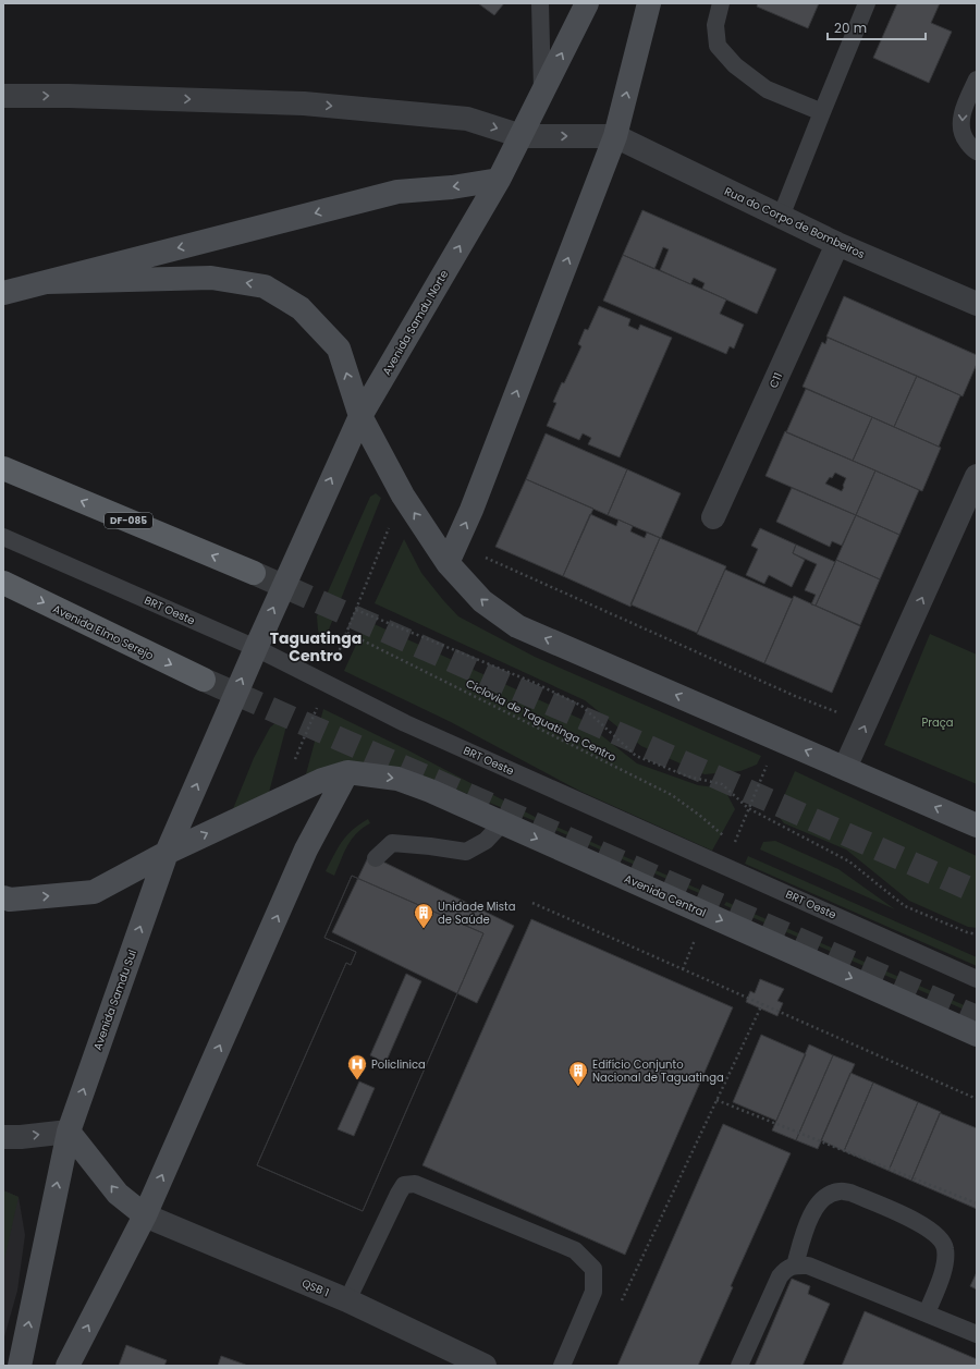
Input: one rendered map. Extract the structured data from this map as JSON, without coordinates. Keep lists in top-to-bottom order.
{
  "streets": {
    "main road": [
      "Avenida Samdu Norte",
      "DF-085",
      "Avenida Elmo Serejo",
      "Avenida Central",
      "Avenida Samdu Sul"
    ],
    "street": ["Rua do Corpo de Bombeiros", "C11", "QSB 1"],
    "lane": ["BRT Oeste"],
    "path": ["Ciclovia de Taguatinga Centro"]
  },
  "crossings": [
    ["Rua do Corpo de Bombeiros", "C11"],
    ["Avenida Samdu Norte", "BRT Oeste"],
    ["Avenida Samdu Norte", "Avenida Samdu Sul"],
    ["BRT Oeste", "Avenida Samdu Sul"]
  ],
  "districts": ["Taguatinga Centro"],
  "parks": ["Praça"],
  "places": {
    "building": ["Unidade Mista de Saúde", "Edifício Conjunto Nacional de Taguatinga"],
    "hospital": ["Policlinica"]
  },
  "scale_bar": "20 m"
}
